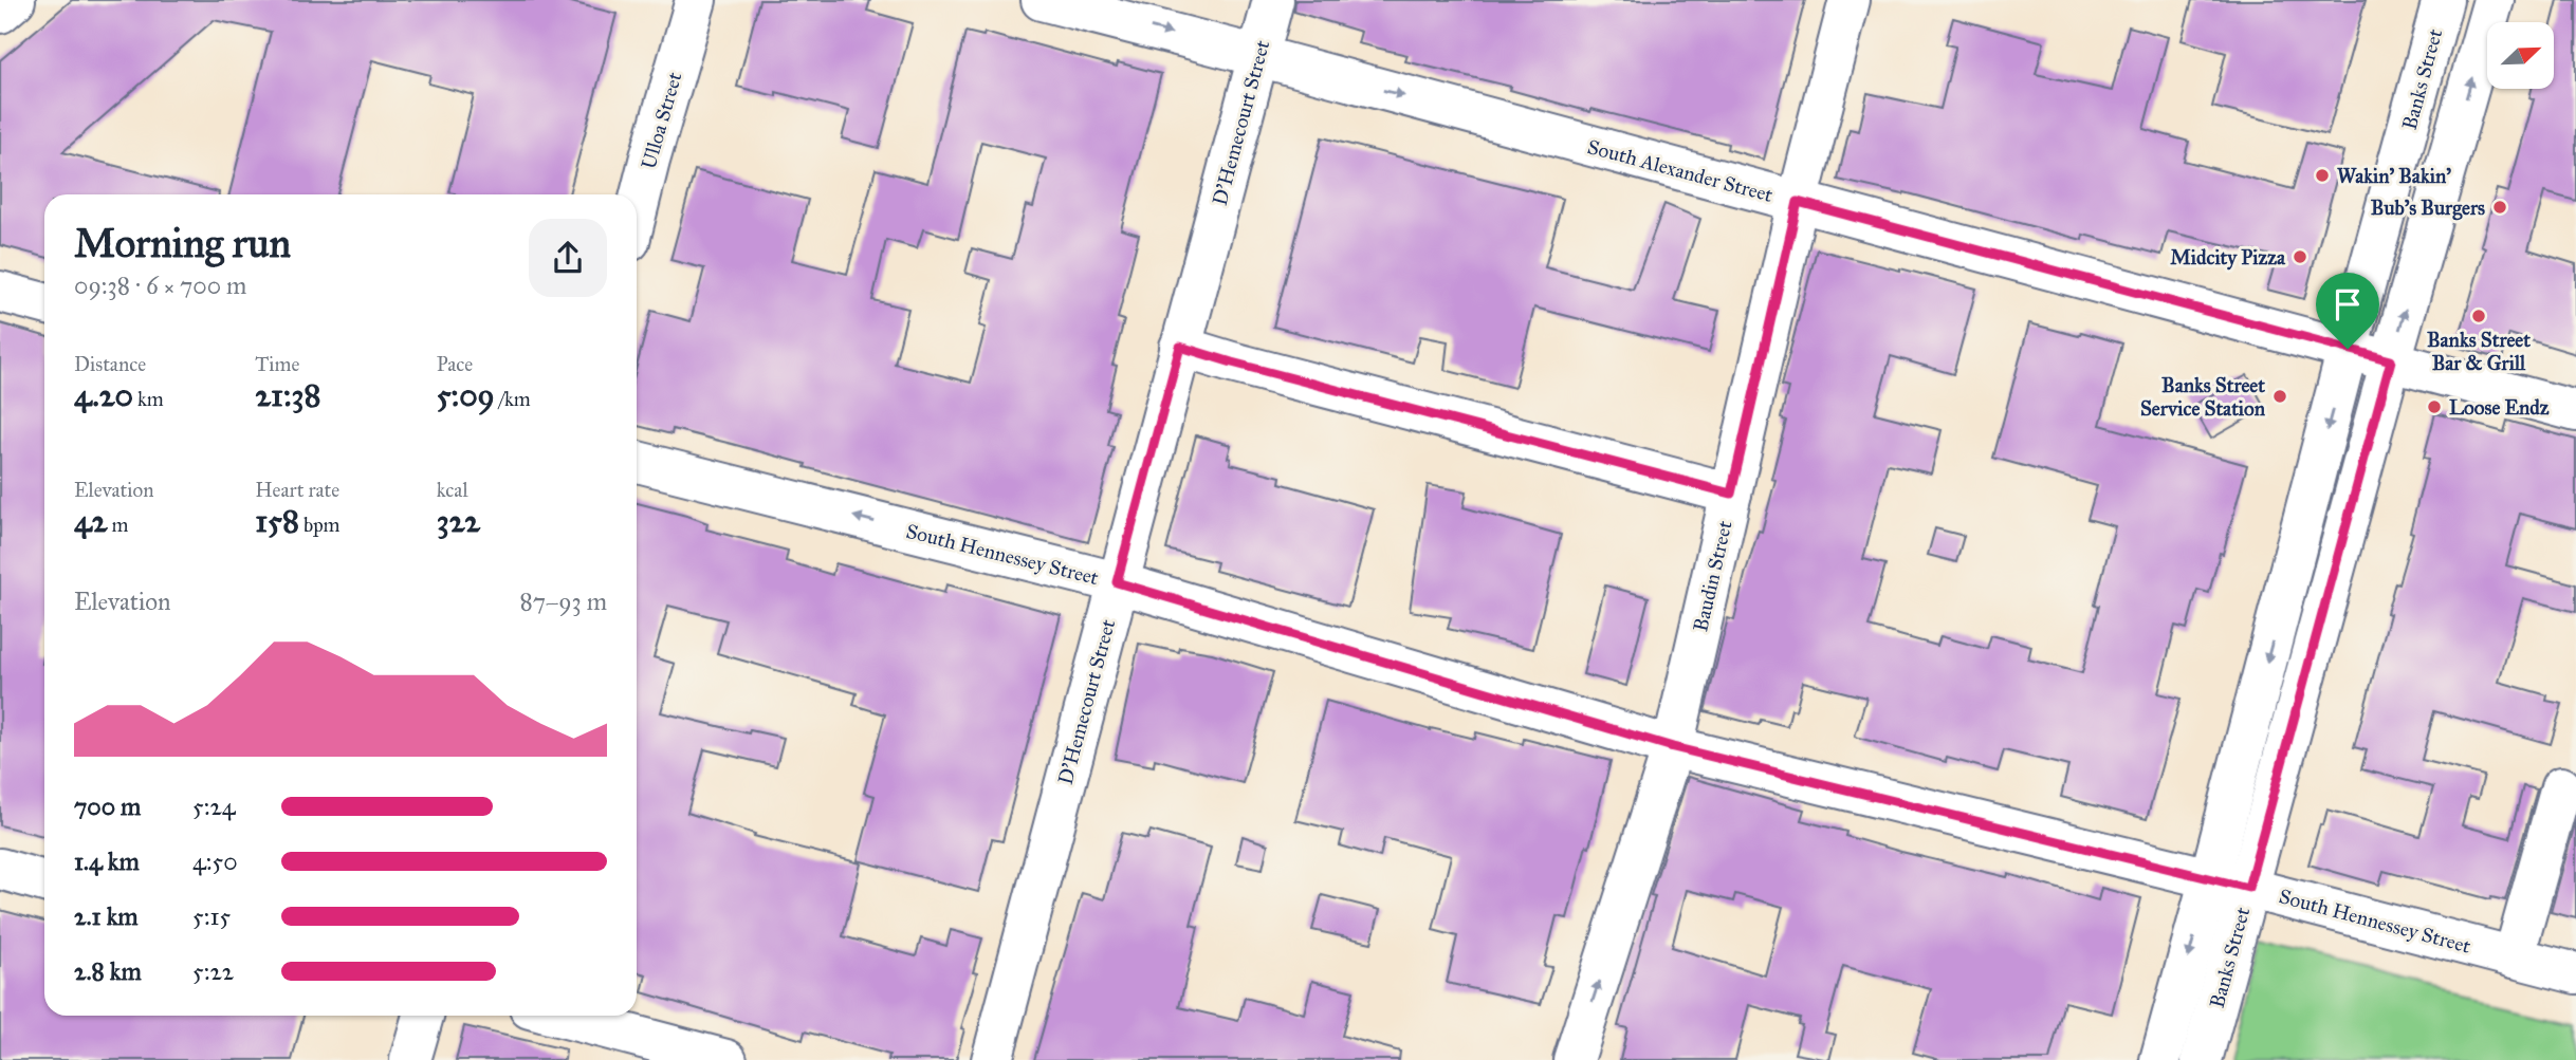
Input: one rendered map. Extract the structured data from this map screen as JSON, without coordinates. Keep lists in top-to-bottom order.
{
  "streets": {
    "street": [
      "Banks Street",
      "Ulloa Street",
      "D'Hemecourt Street",
      "South Alexander Street",
      "South Hennessey Street",
      "Baudin Street"
    ]
  },
  "crossings": [
    ["Banks Street", "South Alexander Street"],
    ["Banks Street", "South Hennessey Street"],
    ["D'Hemecourt Street", "South Alexander Street"],
    ["D'Hemecourt Street", "South Hennessey Street"],
    ["South Alexander Street", "Baudin Street"],
    ["South Hennessey Street", "Baudin Street"]
  ],
  "places": [
    "Wakin' Bakin'",
    "Bub's Burgers",
    "Midcity Pizza",
    "Banks Street Bar & Grill",
    "Banks Street Service Station",
    "Loose Endz"
  ],
  "north": "top right",
  "page": {
    "heading": ["Morning run", "09:38 · 6 × 700 m"],
    "stats": [
      ["Distance", "4.20 km"],
      ["Time", "21:38"],
      ["Pace", "5:09 /km"],
      ["Elevation", "42 m"],
      ["Heart rate", "158 bpm"],
      ["kcal", "322"]
    ],
    "chart": ["Elevation", "87–93 m"],
    "list": [
      {
        "name": "700 m",
        "note": "5:24"
      },
      {
        "name": "1.4 km",
        "note": "4:50"
      },
      {
        "name": "2.1 km",
        "note": "5:15"
      },
      {
        "name": "2.8 km",
        "note": "5:22"
      }
    ]
  }
}
